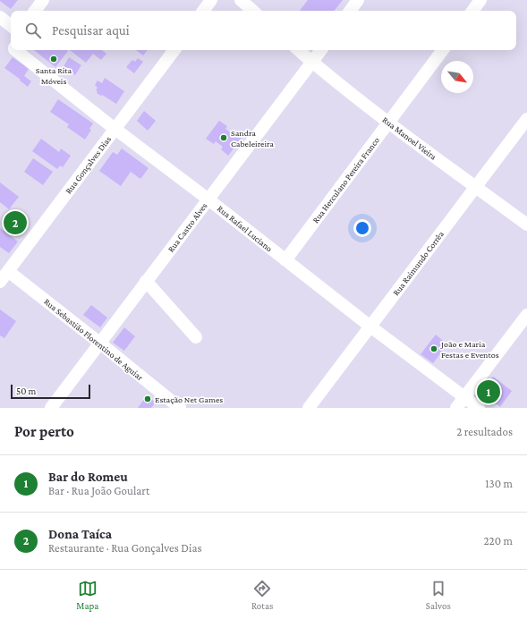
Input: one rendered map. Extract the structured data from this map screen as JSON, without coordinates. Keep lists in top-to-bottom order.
{
  "streets": {
    "street": [
      "Rua Manoel Vieira",
      "Rua Gonçalves Dias",
      "Rua Herculano Pereira Franco",
      "Rua Castro Alves",
      "Rua Rafael Luciano",
      "Rua Raimundo Corrêa",
      "Rua Sebastião Florentino de Aguiar"
    ]
  },
  "crossings": [
    ["Rua Manoel Vieira", "Rua Herculano Pereira Franco"],
    ["Rua Manoel Vieira", "Rua Castro Alves"],
    ["Rua Manoel Vieira", "Rua Raimundo Corrêa"],
    ["Rua Gonçalves Dias", "Rua Rafael Luciano"],
    ["Rua Gonçalves Dias", "Rua Sebastião Florentino de Aguiar"],
    ["Rua Herculano Pereira Franco", "Rua Rafael Luciano"],
    ["Rua Castro Alves", "Rua Rafael Luciano"],
    ["Rua Castro Alves", "Rua Sebastião Florentino de Aguiar"],
    ["Rua Rafael Luciano", "Rua Raimundo Corrêa"]
  ],
  "places": [
    "Santa Rita Móveis",
    "Sandra Cabeleireira",
    "João e Maria Festas e Eventos",
    "Estação Net Games"
  ],
  "scale_bar": "50 m",
  "north": "bottom right",
  "page": {
    "search": "Pesquisar aqui",
    "pins": ["2", "1"],
    "scale": "50 m",
    "heading": ["Por perto", "2 resultados"],
    "list": [
      {
        "mark": "1",
        "name": "Bar do Romeu",
        "note": "Bar · Rua João Goulart",
        "value": "130 m"
      },
      {
        "mark": "2",
        "name": "Dona Taíca",
        "note": "Restaurante · Rua Gonçalves Dias",
        "value": "220 m"
      }
    ],
    "nav": ["Mapa", "Rotas", "Salvos"]
  }
}
